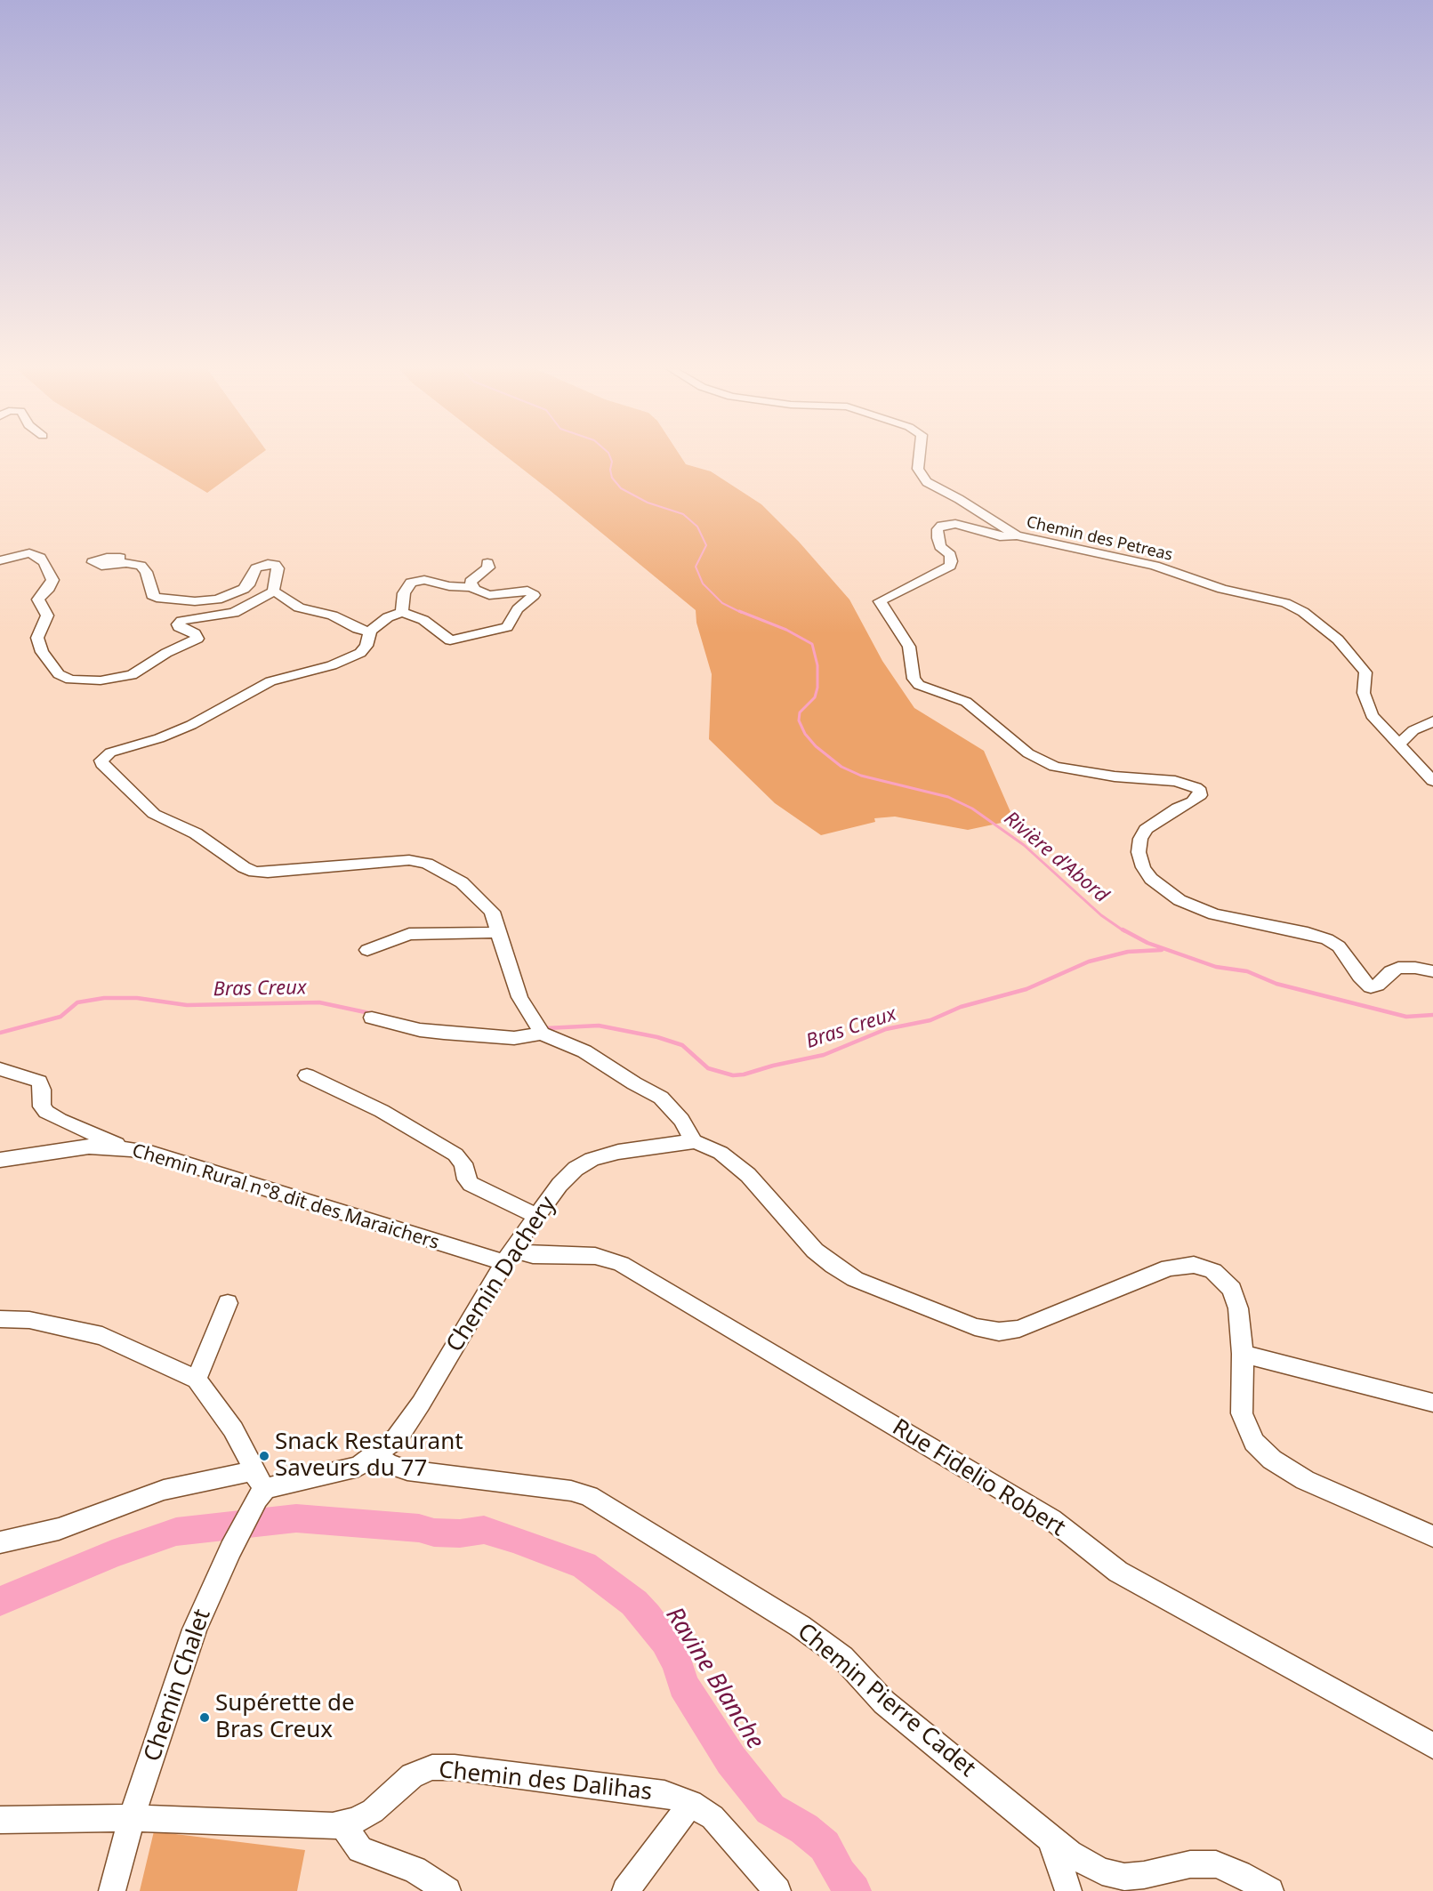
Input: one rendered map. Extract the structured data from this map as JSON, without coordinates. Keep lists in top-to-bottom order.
{
  "streets": {
    "street": [
      "Chemin des Petreas",
      "Chemin Rural n°8 dit des Maraichers",
      "Chemin Dachery",
      "Rue Fidelio Robert",
      "Chemin Chalet",
      "Chemin Pierre Cadet",
      "Chemin des Dalihas"
    ]
  },
  "crossings": [
    ["Chemin Rural n°8 dit des Maraichers", "Chemin Dachery"],
    ["Chemin Rural n°8 dit des Maraichers", "Rue Fidelio Robert"],
    ["Chemin Dachery", "Rue Fidelio Robert"],
    ["Chemin Dachery", "Chemin Chalet"],
    ["Chemin Dachery", "Chemin Pierre Cadet"],
    ["Chemin Chalet", "Chemin des Dalihas"]
  ],
  "water": ["Rivière d'Abord", "Bras Creux", "Ravine Blanche"],
  "places": ["Snack Restaurant Saveurs du 77", "Supérette de Bras Creux"]
}
